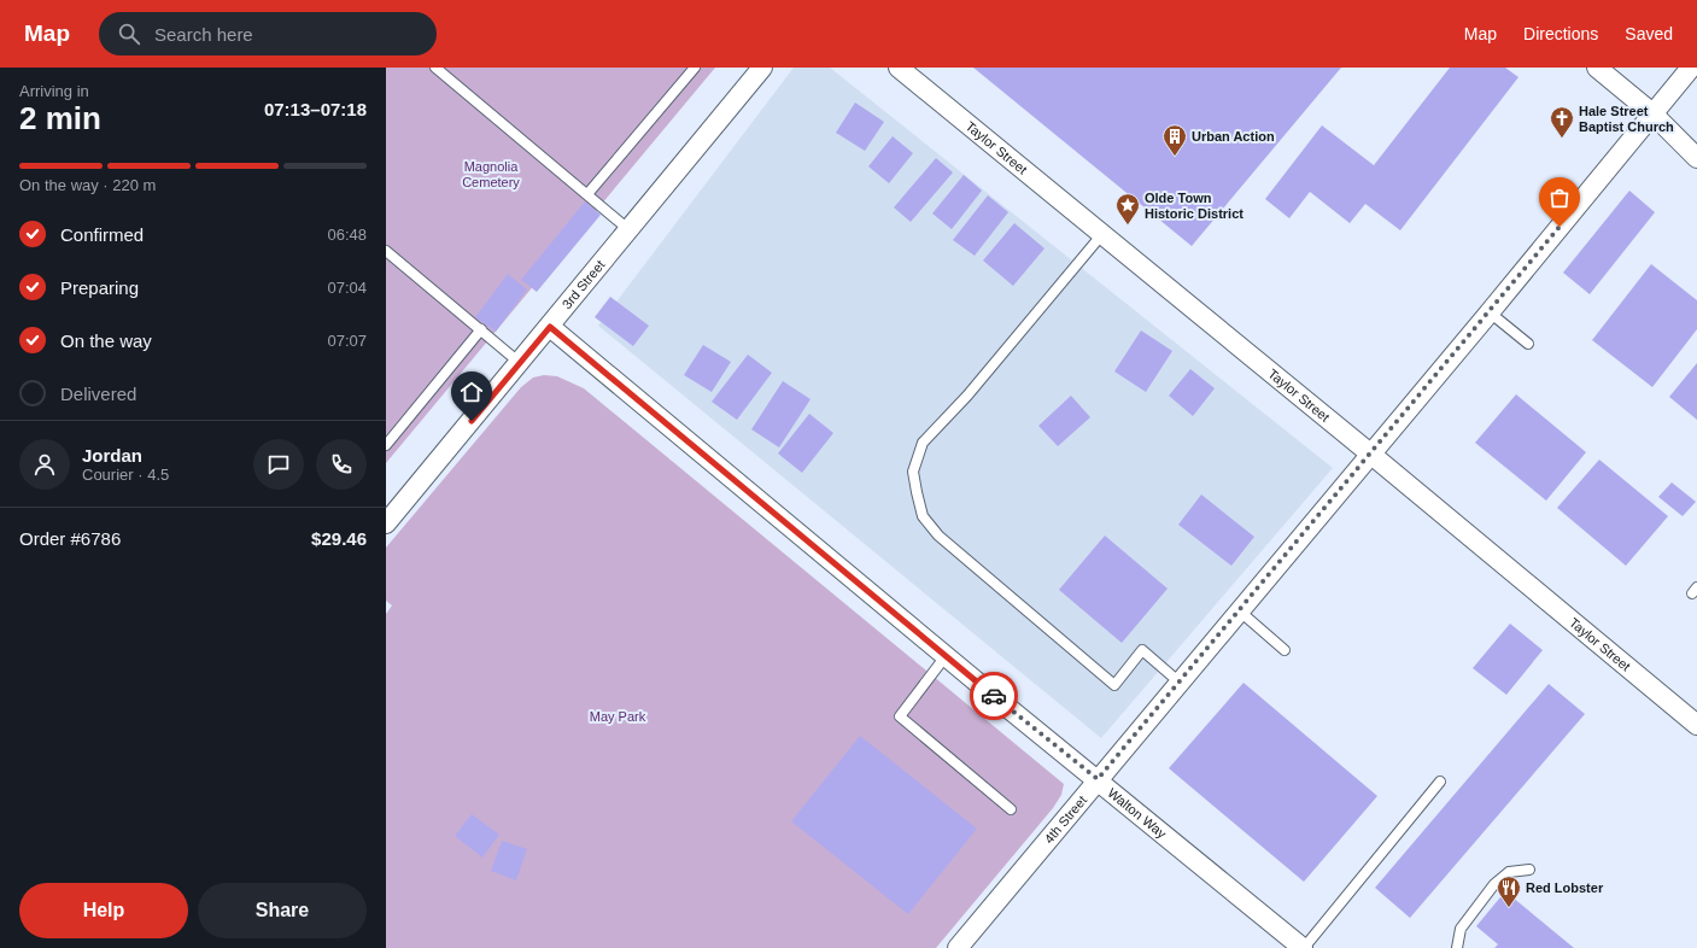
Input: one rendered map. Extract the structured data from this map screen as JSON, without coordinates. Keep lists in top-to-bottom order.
{
  "streets": {
    "street": [
      "Taylor Street",
      "3rd Street",
      "Walton Way",
      "4th Street"
    ]
  },
  "crossings": [
    ["Taylor Street", "4th Street"],
    ["3rd Street", "Walton Way"],
    ["Walton Way", "4th Street"]
  ],
  "parks": ["Magnolia Cemetery", "May Park"],
  "places": {
    "church": ["Hale Street Baptist Church"],
    "building": ["Urban Action"],
    "place": ["Olde Town Historic District"],
    "restaurant": ["Red Lobster"]
  },
  "page": {
    "header": "Map",
    "search": "Search here",
    "nav": ["Map", "Directions", "Saved"],
    "heading": ["2 min", "Arriving in", "07:13–07:18"],
    "panel": [
      "Jordan",
      "Courier · 4.5",
      "Order #6786",
      "$29.46"
    ],
    "bar": "On the way · 220 m",
    "list": [
      ["Confirmed", "06:48"],
      ["Preparing", "07:04"],
      ["On the way", "07:07"],
      "Delivered"
    ],
    "buttons": ["Help", "Share"]
  }
}
